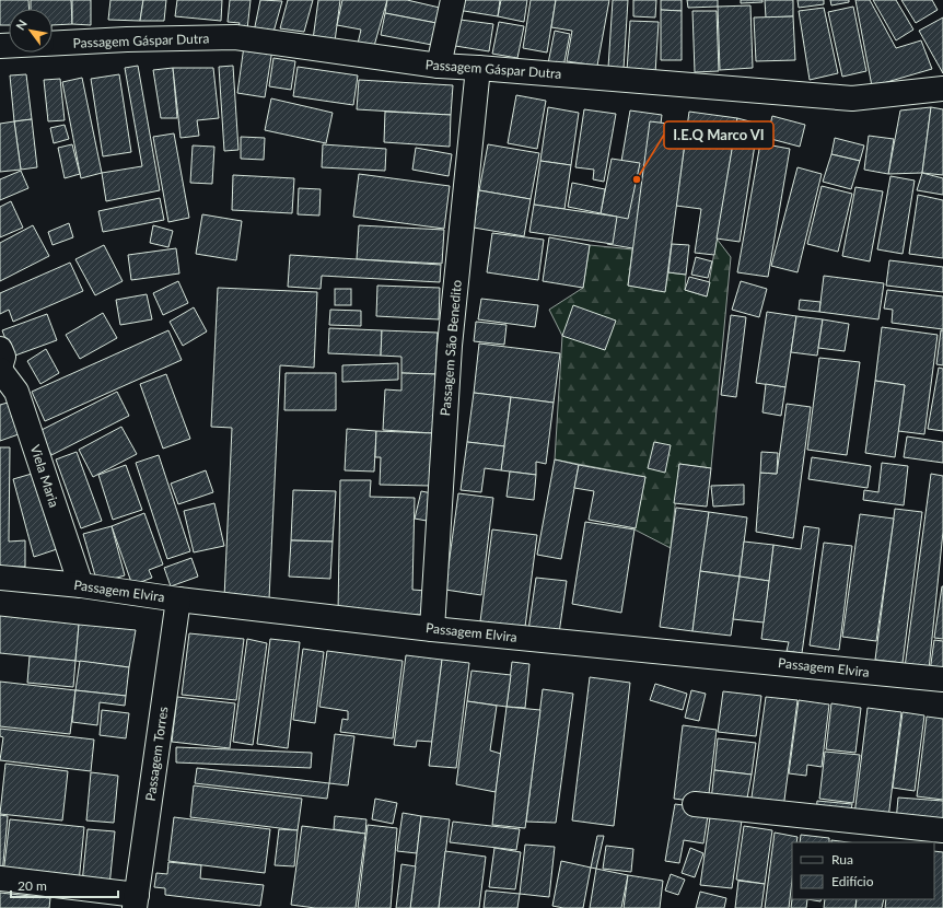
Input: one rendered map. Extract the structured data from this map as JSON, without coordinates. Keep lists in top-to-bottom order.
{
  "streets": {
    "street": [
      "Passagem Gáspar Dutra",
      "Passagem São Benedito",
      "Viela Maria",
      "Passagem Elvira",
      "Passagem Torres"
    ]
  },
  "crossings": [
    ["Passagem Gáspar Dutra", "Passagem São Benedito"],
    ["Passagem São Benedito", "Passagem Elvira"],
    ["Viela Maria", "Passagem Elvira"],
    ["Passagem Elvira", "Passagem Torres"]
  ],
  "places": ["I.E.Q Marco VI"],
  "legend": ["Rua", "Edifício"],
  "scale_bar": "20 m",
  "north": "top left"
}
